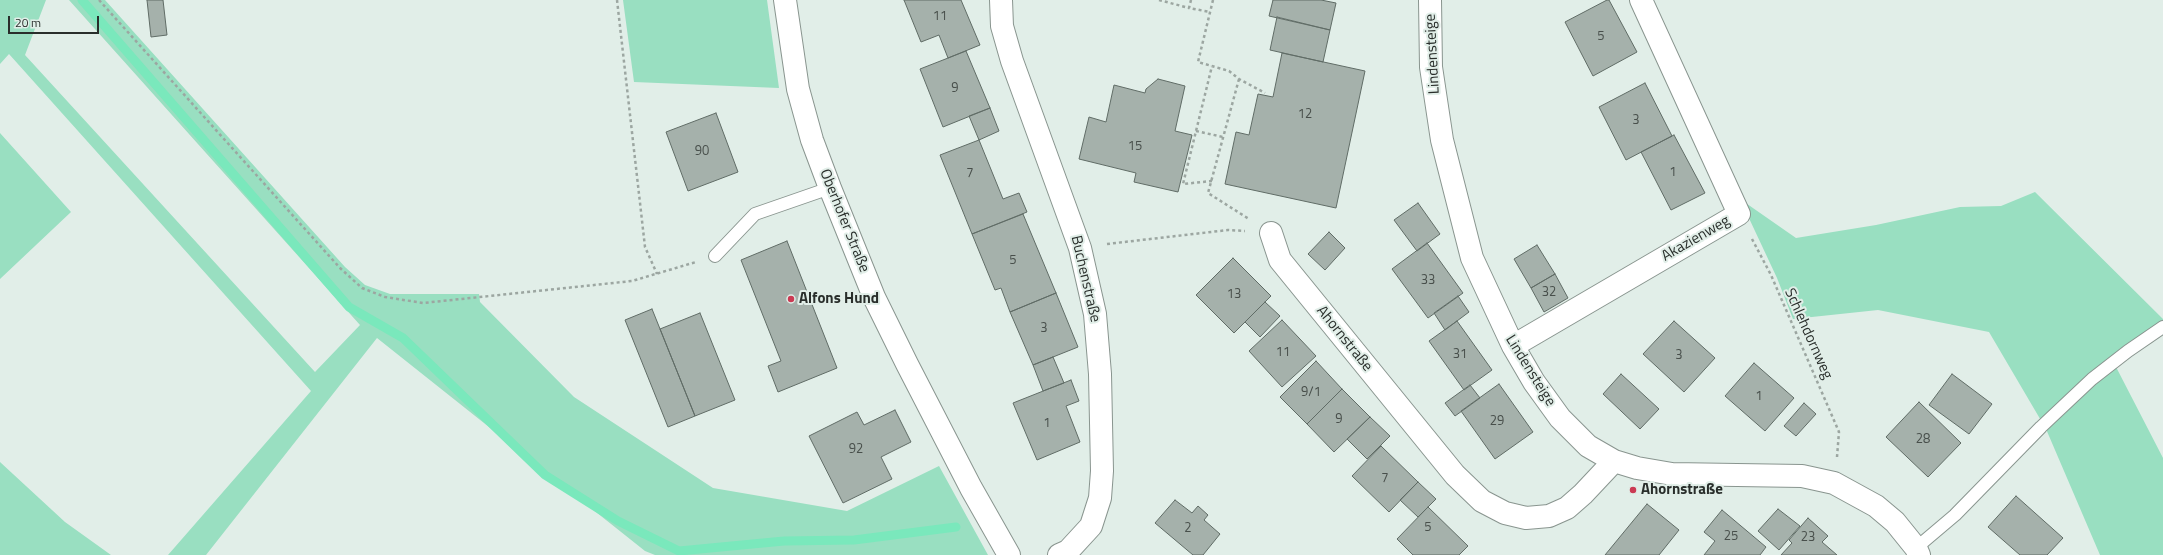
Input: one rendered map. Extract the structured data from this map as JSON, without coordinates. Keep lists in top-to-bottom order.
{
  "streets": {
    "street": [
      "Lindensteige",
      "Oberhofer Straße",
      "Akazienweg",
      "Buchenstraße",
      "Ahornstraße"
    ],
    "path": ["Schlehdornweg"]
  },
  "crossings": [
    ["Lindensteige", "Akazienweg"],
    ["Lindensteige", "Ahornstraße"],
    ["Akazienweg", "Schlehdornweg"]
  ],
  "places": ["Alfons Hund", "Ahornstraße"],
  "house_numbers": [
    "11",
    "5",
    "9",
    "12",
    "3",
    "15",
    "90",
    "1",
    "7",
    "5",
    "33",
    "32",
    "13",
    "3",
    "11",
    "31",
    "3",
    "9/1",
    "1",
    "9",
    "29",
    "1",
    "28",
    "92",
    "7",
    "5",
    "2",
    "25",
    "23"
  ],
  "scale_bar": "20 m"
}
